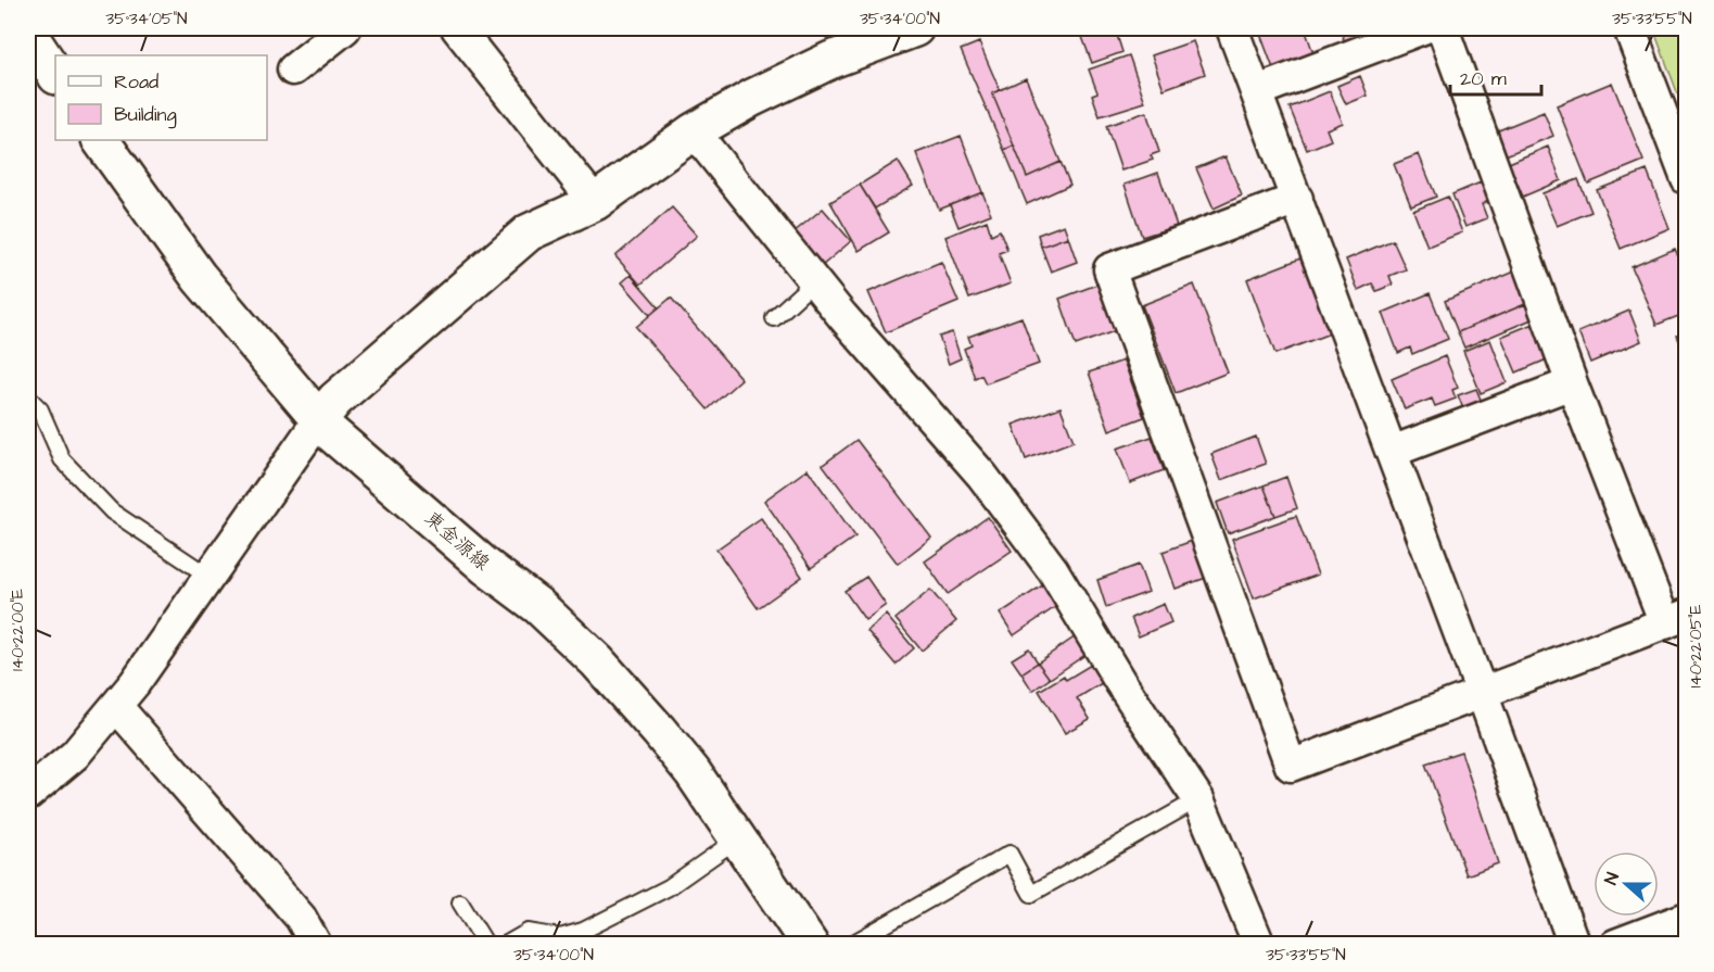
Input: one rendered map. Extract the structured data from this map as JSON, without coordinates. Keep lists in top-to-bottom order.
{
  "streets": {
    "main road": ["東金源線"]
  },
  "legend": ["Road", "Building"],
  "scale_bar": "20 m",
  "north": "left",
  "coordinates": [
    "35°34'05\"N",
    "35°34'00\"N",
    "35°33'55\"N",
    "140°22'00\"E",
    "140°22'05\"E"
  ]
}
